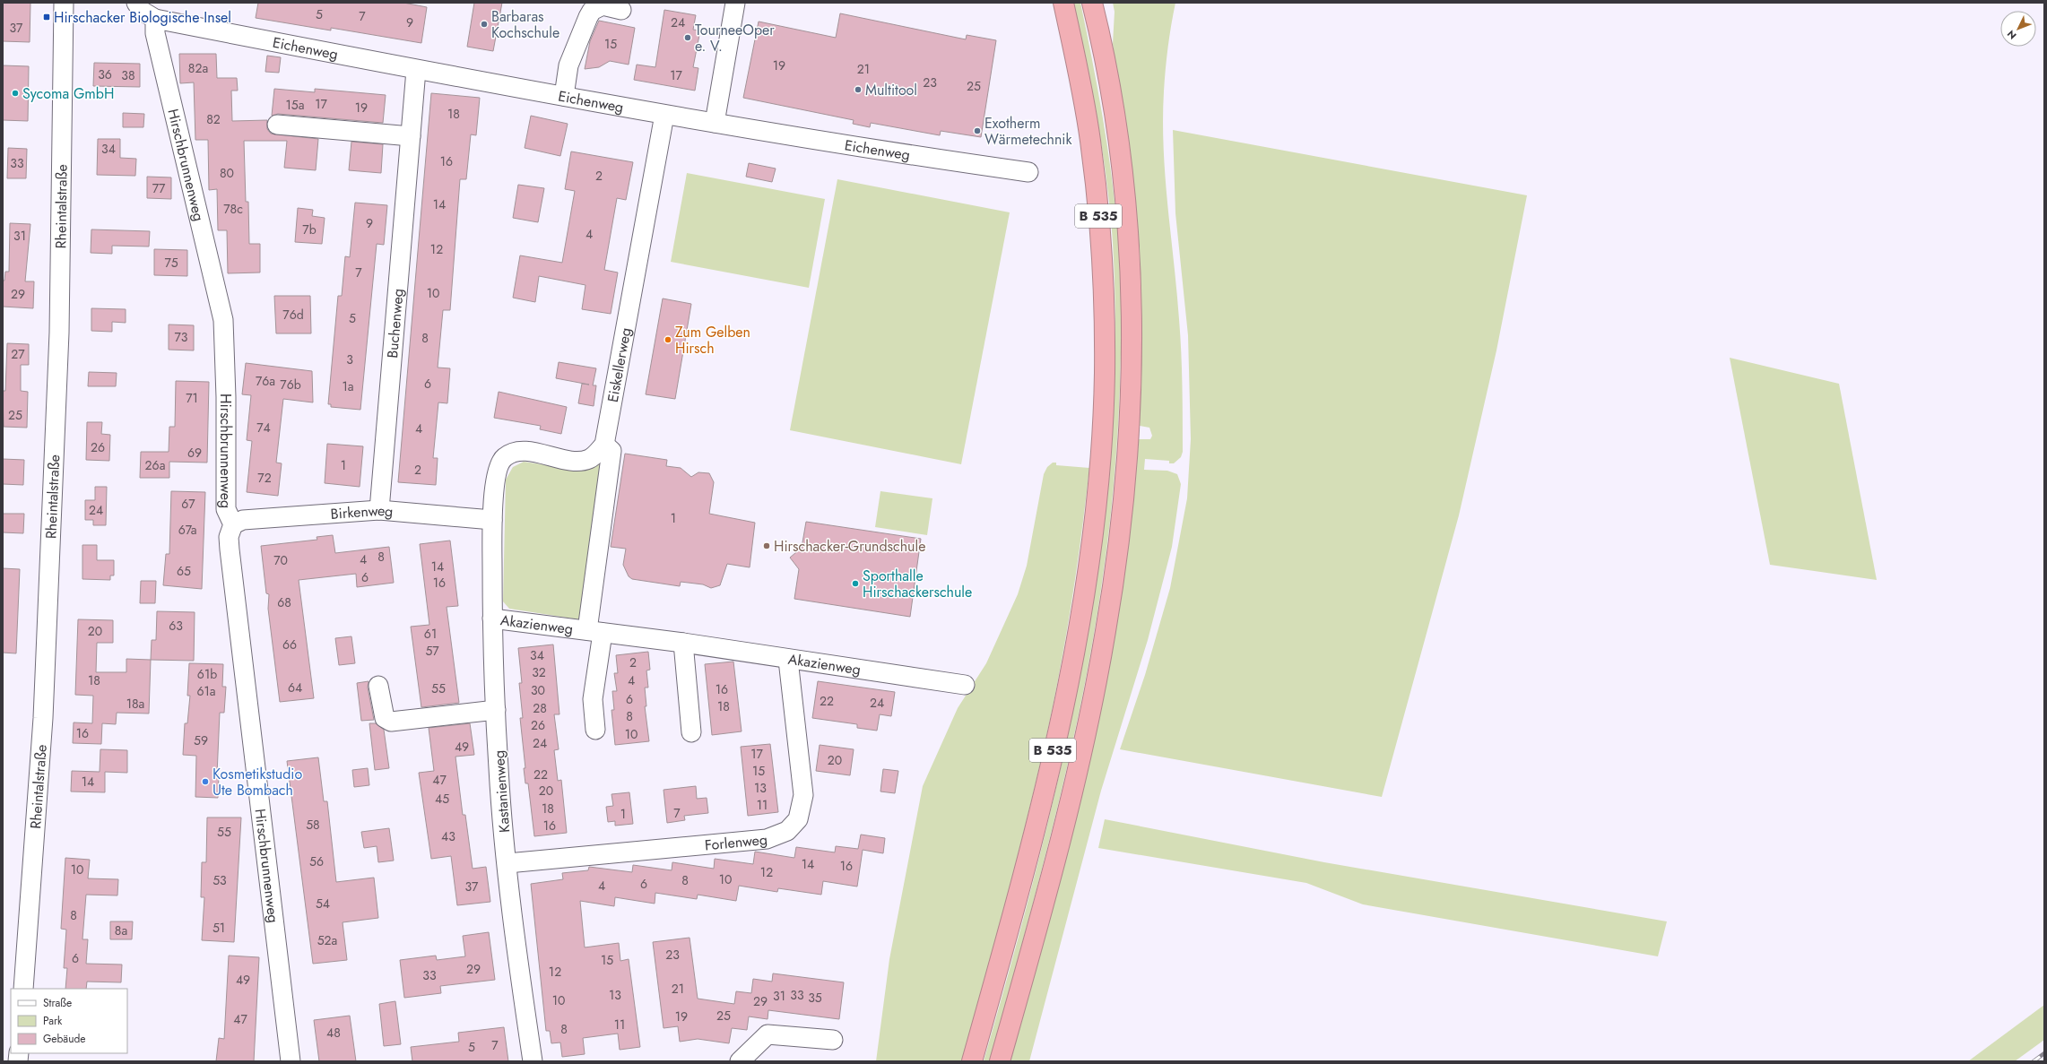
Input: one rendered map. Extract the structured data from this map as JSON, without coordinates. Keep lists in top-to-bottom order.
{
  "streets": {
    "highway": ["B 535"],
    "street": [
      "Eichenweg",
      "Hirschbrunnenweg",
      "Rheintalstraße",
      "Buchenweg",
      "Eiskellerweg",
      "Birkenweg",
      "Akazienweg",
      "Kastanienweg",
      "Forlenweg"
    ]
  },
  "crossings": [
    ["Eichenweg", "Hirschbrunnenweg"],
    ["Eichenweg", "Buchenweg"],
    ["Eichenweg", "Eiskellerweg"],
    ["Hirschbrunnenweg", "Birkenweg"],
    ["Buchenweg", "Birkenweg"],
    ["Birkenweg", "Kastanienweg"],
    ["Akazienweg", "Kastanienweg"],
    ["Akazienweg", "Forlenweg"],
    ["Kastanienweg", "Forlenweg"]
  ],
  "places": {
    "transit": ["Hirschacker Biologische Insel"],
    "other": [
      "Barbaras Kochschule",
      "TourneeOper e. V.",
      "Multitool",
      "Sycoma GmbH",
      "Exotherm Wärmetechnik",
      "Zum Gelben Hirsch",
      "Hirschacker-Grundschule",
      "Sporthalle Hirschackerschule",
      "Kosmetikstudio Ute Bombach"
    ]
  },
  "house_numbers": [
    "5",
    "7",
    "9",
    "24",
    "37",
    "15",
    "19",
    "82a",
    "21",
    "36",
    "38",
    "17",
    "23",
    "25",
    "17",
    "15a",
    "19",
    "18",
    "82",
    "34",
    "16",
    "33",
    "80",
    "2",
    "77",
    "14",
    "78c",
    "9",
    "7b",
    "4",
    "31",
    "12",
    "75",
    "7",
    "10",
    "29",
    "76d",
    "5",
    "73",
    "8",
    "27",
    "3",
    "76a",
    "6",
    "76b",
    "1a",
    "71",
    "25",
    "74",
    "4",
    "26",
    "69",
    "26a",
    "1",
    "2",
    "72",
    "67",
    "24",
    "1",
    "67a",
    "8",
    "4",
    "70",
    "14",
    "65",
    "6",
    "16",
    "68",
    "63",
    "20",
    "61",
    "66",
    "57",
    "34",
    "2",
    "32",
    "61b",
    "18",
    "4",
    "64",
    "55",
    "16",
    "30",
    "61a",
    "6",
    "22",
    "24",
    "18a",
    "18",
    "28",
    "8",
    "26",
    "16",
    "10",
    "59",
    "24",
    "49",
    "17",
    "20",
    "15",
    "22",
    "47",
    "14",
    "13",
    "20",
    "45",
    "11",
    "18",
    "7",
    "1",
    "58",
    "16",
    "55",
    "43",
    "56",
    "14",
    "16",
    "10",
    "12",
    "10",
    "53",
    "8",
    "6",
    "4",
    "37",
    "54",
    "8",
    "51",
    "8a",
    "52a",
    "23",
    "6",
    "15",
    "29",
    "12",
    "33",
    "49",
    "21",
    "13",
    "33",
    "31",
    "35",
    "10",
    "29",
    "25",
    "19",
    "47",
    "11",
    "8",
    "48",
    "7",
    "5"
  ],
  "legend": ["Straße", "Park", "Gebäude"],
  "north": "bottom left"
}
